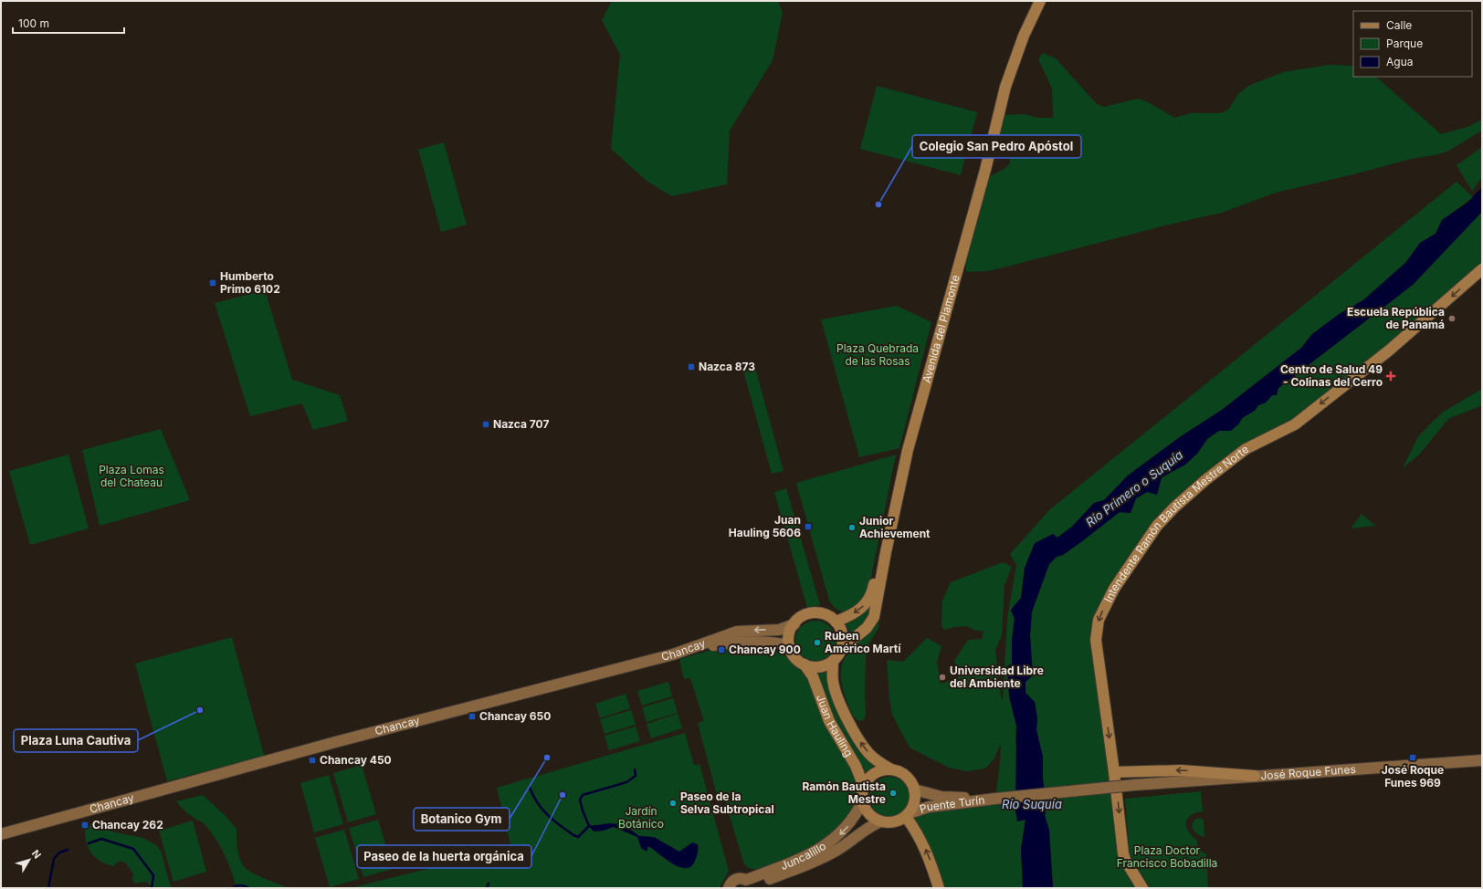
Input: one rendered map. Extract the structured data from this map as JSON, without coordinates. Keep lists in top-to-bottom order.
{
  "streets": {
    "main road": [
      "Avenida del Piamonte",
      "Intendente Ramón Bautista Mestre Norte",
      "Chancay",
      "Juan Hauling",
      "José Roque Funes",
      "Puente Turín",
      "Juncalillo"
    ]
  },
  "crossings": [
    ["Avenida del Piamonte", "Chancay"],
    ["Avenida del Piamonte", "Juan Hauling"],
    ["Chancay", "Juan Hauling"],
    ["Juan Hauling", "Puente Turín"],
    ["Juan Hauling", "Juncalillo"],
    ["José Roque Funes", "Puente Turín"],
    ["Puente Turín", "Juncalillo"]
  ],
  "one_way": ["Intendente Ramón Bautista Mestre Norte"],
  "water": ["Río Primero o Suquía", "Río Suquía"],
  "parks": [
    "Plaza Quebrada de las Rosas",
    "Plaza Lomas del Chateau",
    "Jardín Botánico",
    "Plaza Doctor Francisco Bobadilla"
  ],
  "places": {
    "other": [
      "Colegio San Pedro Apóstol",
      "Escuela República de Panamá",
      "Junior Achievement",
      "Ruben Américo Martí",
      "Universidad Libre del Ambiente",
      "Plaza Luna Cautiva",
      "Botanico Gym",
      "Ramón Bautista Mestre",
      "Paseo de la huerta orgánica",
      "Paseo de la Selva Subtropical"
    ],
    "transit": [
      "Humberto Primo 6102",
      "Nazca 873",
      "Nazca 707",
      "Juan Hauling 5606",
      "Chancay 900",
      "Chancay 650",
      "José Roque Funes 969",
      "Chancay 450",
      "Chancay 262"
    ],
    "health": ["Centro de Salud 49 - Colinas del Cerro"]
  },
  "legend": ["Calle", "Parque", "Agua"],
  "scale_bar": "100 m",
  "north": "top right"
}
